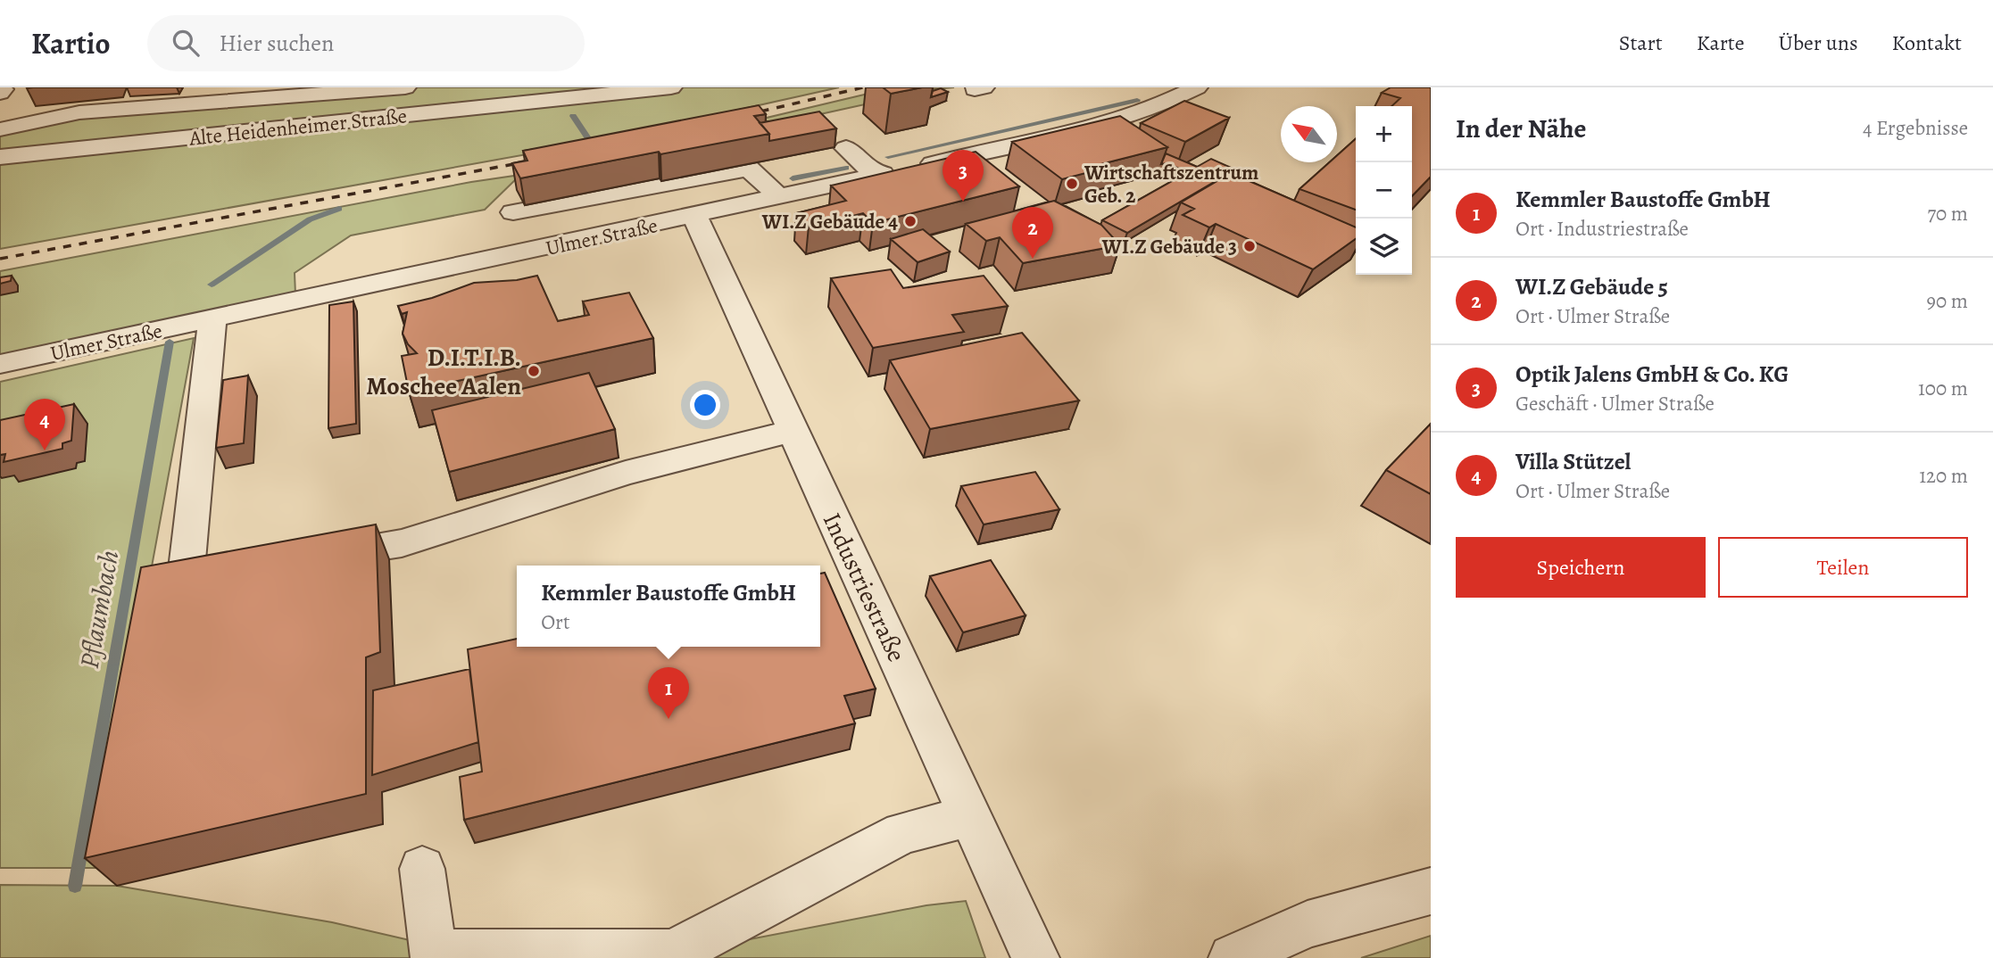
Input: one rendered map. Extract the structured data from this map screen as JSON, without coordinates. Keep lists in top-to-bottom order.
{
  "streets": {
    "street": ["Alte Heidenheimer Straße", "Ulmer Straße", "Industriestraße"]
  },
  "crossings": [
    ["Ulmer Straße", "Industriestraße"]
  ],
  "water": ["Pflaumbach"],
  "places": [
    "Wirtschaftszentrum Geb. 2",
    "WI.Z Gebäude 4",
    "WI.Z Gebäude 3",
    "D.I.T.I.B. Moschee Aalen"
  ],
  "north": "top left",
  "page": {
    "header": "Kartio",
    "search": "Hier suchen",
    "nav": [
      "Start",
      "Karte",
      "Über uns",
      "Kontakt"
    ],
    "heading": ["In der Nähe", "4 Ergebnisse"],
    "map_buttons": ["+", "−"],
    "pins": [
      "3",
      "2",
      "4",
      "1"
    ],
    "list": [
      {
        "mark": "1",
        "name": "Kemmler Baustoffe GmbH",
        "note": "Ort · Industriestraße",
        "value": "70 m"
      },
      {
        "mark": "2",
        "name": "WI.Z Gebäude 5",
        "note": "Ort · Ulmer Straße",
        "value": "90 m"
      },
      {
        "mark": "3",
        "name": "Optik Jalens GmbH & Co. KG",
        "note": "Geschäft · Ulmer Straße",
        "value": "100 m"
      },
      {
        "mark": "4",
        "name": "Villa Stützel",
        "note": "Ort · Ulmer Straße",
        "value": "120 m"
      }
    ],
    "buttons": ["Speichern", "Teilen"],
    "popup": ["Kemmler Baustoffe GmbH", "Ort"]
  }
}
